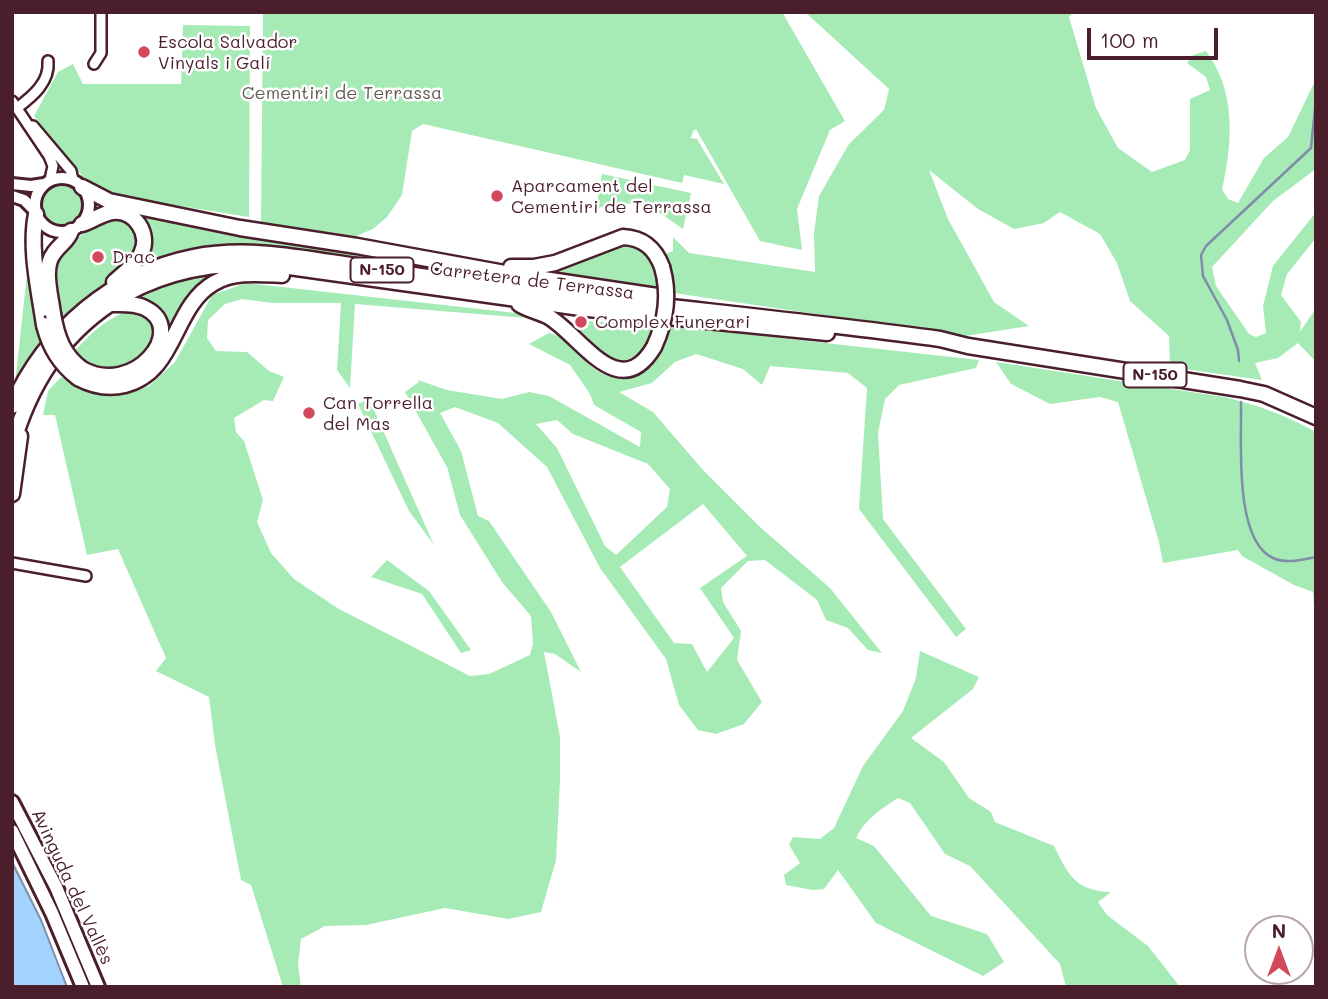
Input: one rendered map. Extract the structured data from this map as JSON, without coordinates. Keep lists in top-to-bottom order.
{
  "streets": {
    "main road": ["N-150", "Carretera de Terrassa", "Avinguda del Vallès"]
  },
  "parks": ["Cementiri de Terrassa"],
  "places": [
    "Escola Salvador Vinyals i Galí",
    "Aparcament del Cementiri de Terrassa",
    "Drac",
    "Complex Funerari",
    "Can Torrella del Mas"
  ],
  "scale_bar": "100 m",
  "north": "top"
}
